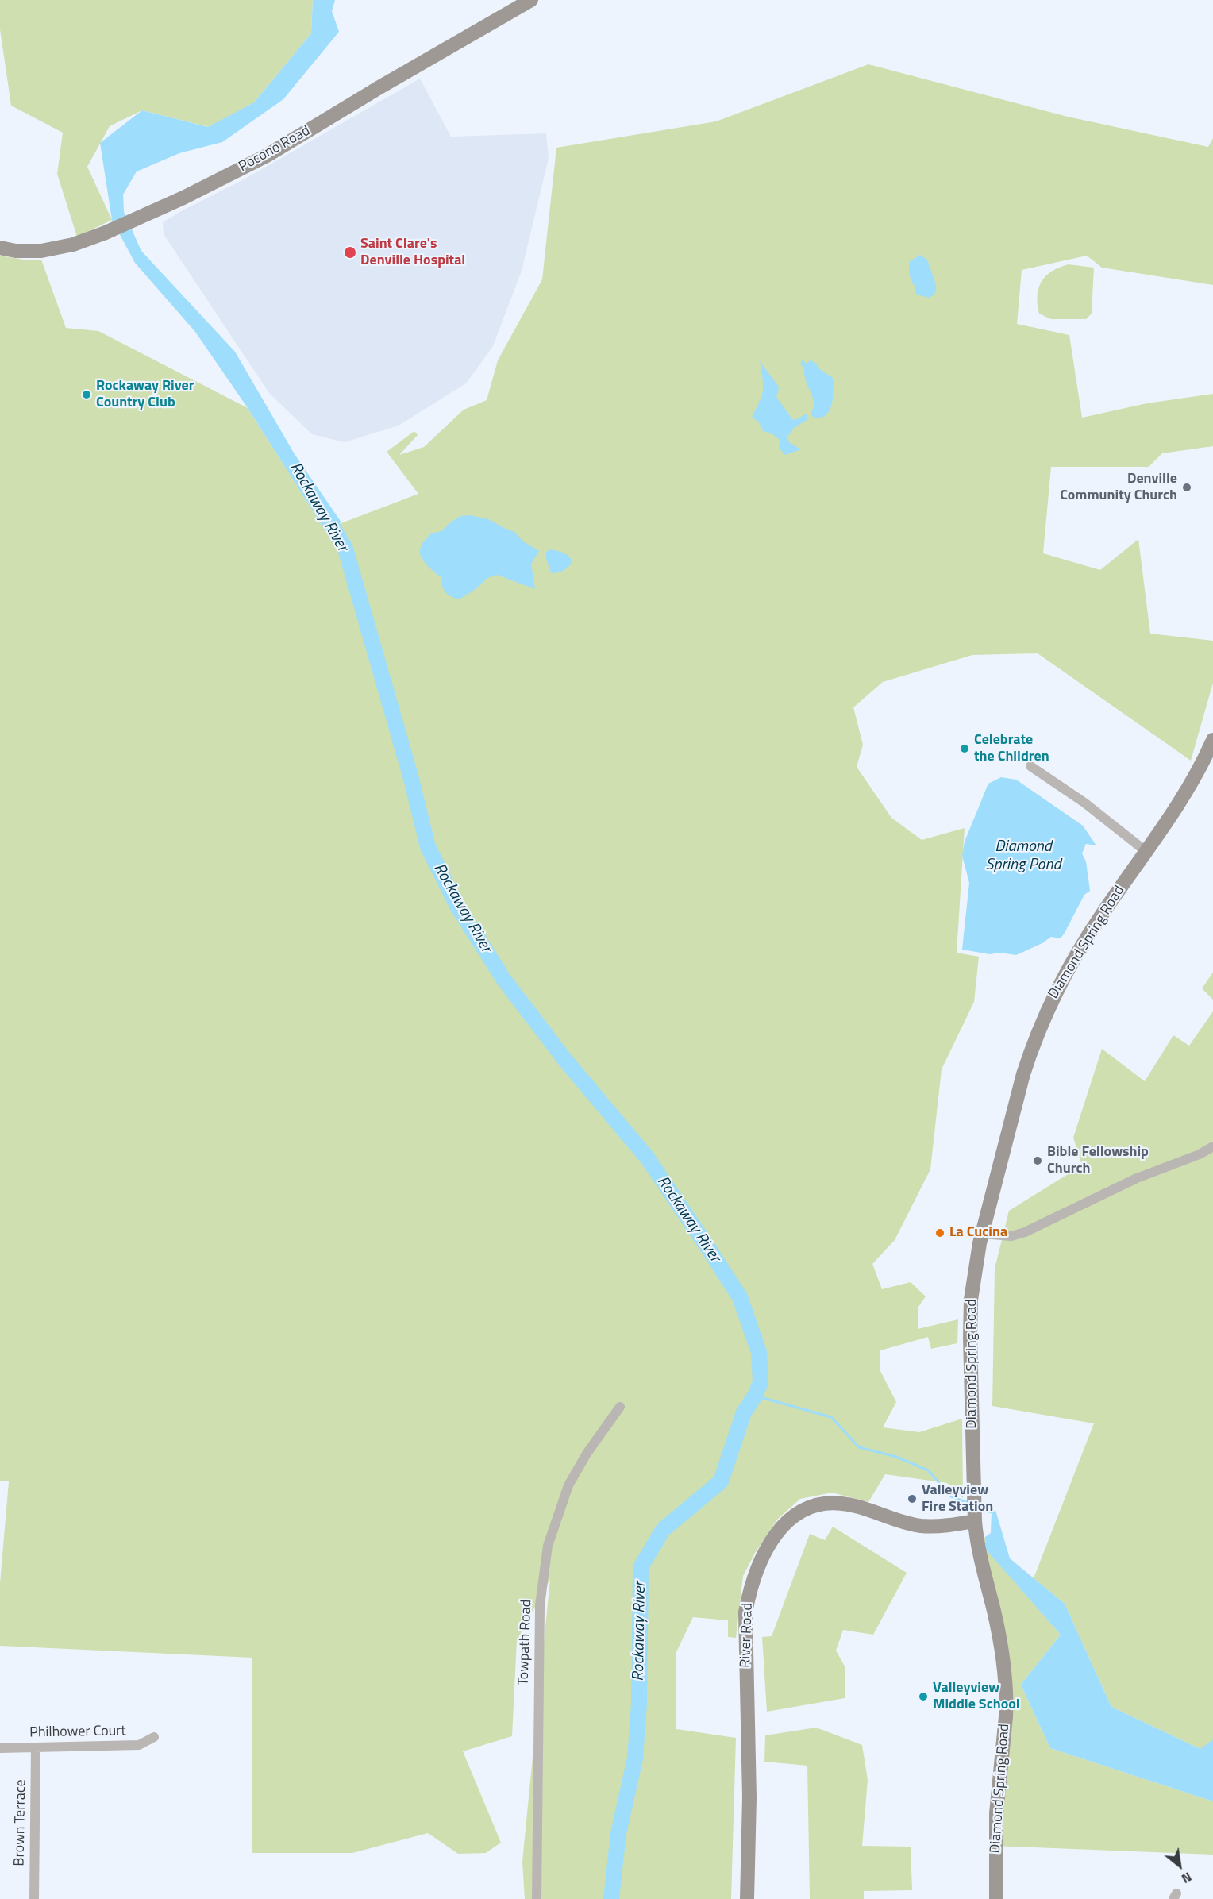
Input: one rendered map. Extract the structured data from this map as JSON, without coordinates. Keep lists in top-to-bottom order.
{
  "streets": {
    "street": [
      "Pocono Road",
      "Diamond Spring Road",
      "River Road",
      "Towpath Road",
      "Philhower Court",
      "Brown Terrace"
    ]
  },
  "crossings": [
    ["Diamond Spring Road", "River Road"],
    ["Philhower Court", "Brown Terrace"]
  ],
  "water": ["Rockaway River", "Diamond Spring Pond"],
  "places": [
    "Saint Clare's Denville Hospital",
    "Rockaway River Country Club",
    "Denville Community Church",
    "Celebrate the Children",
    "Bible Fellowship Church",
    "La Cucina",
    "Valleyview Fire Station",
    "Valleyview Middle School"
  ],
  "north": "bottom right"
}
